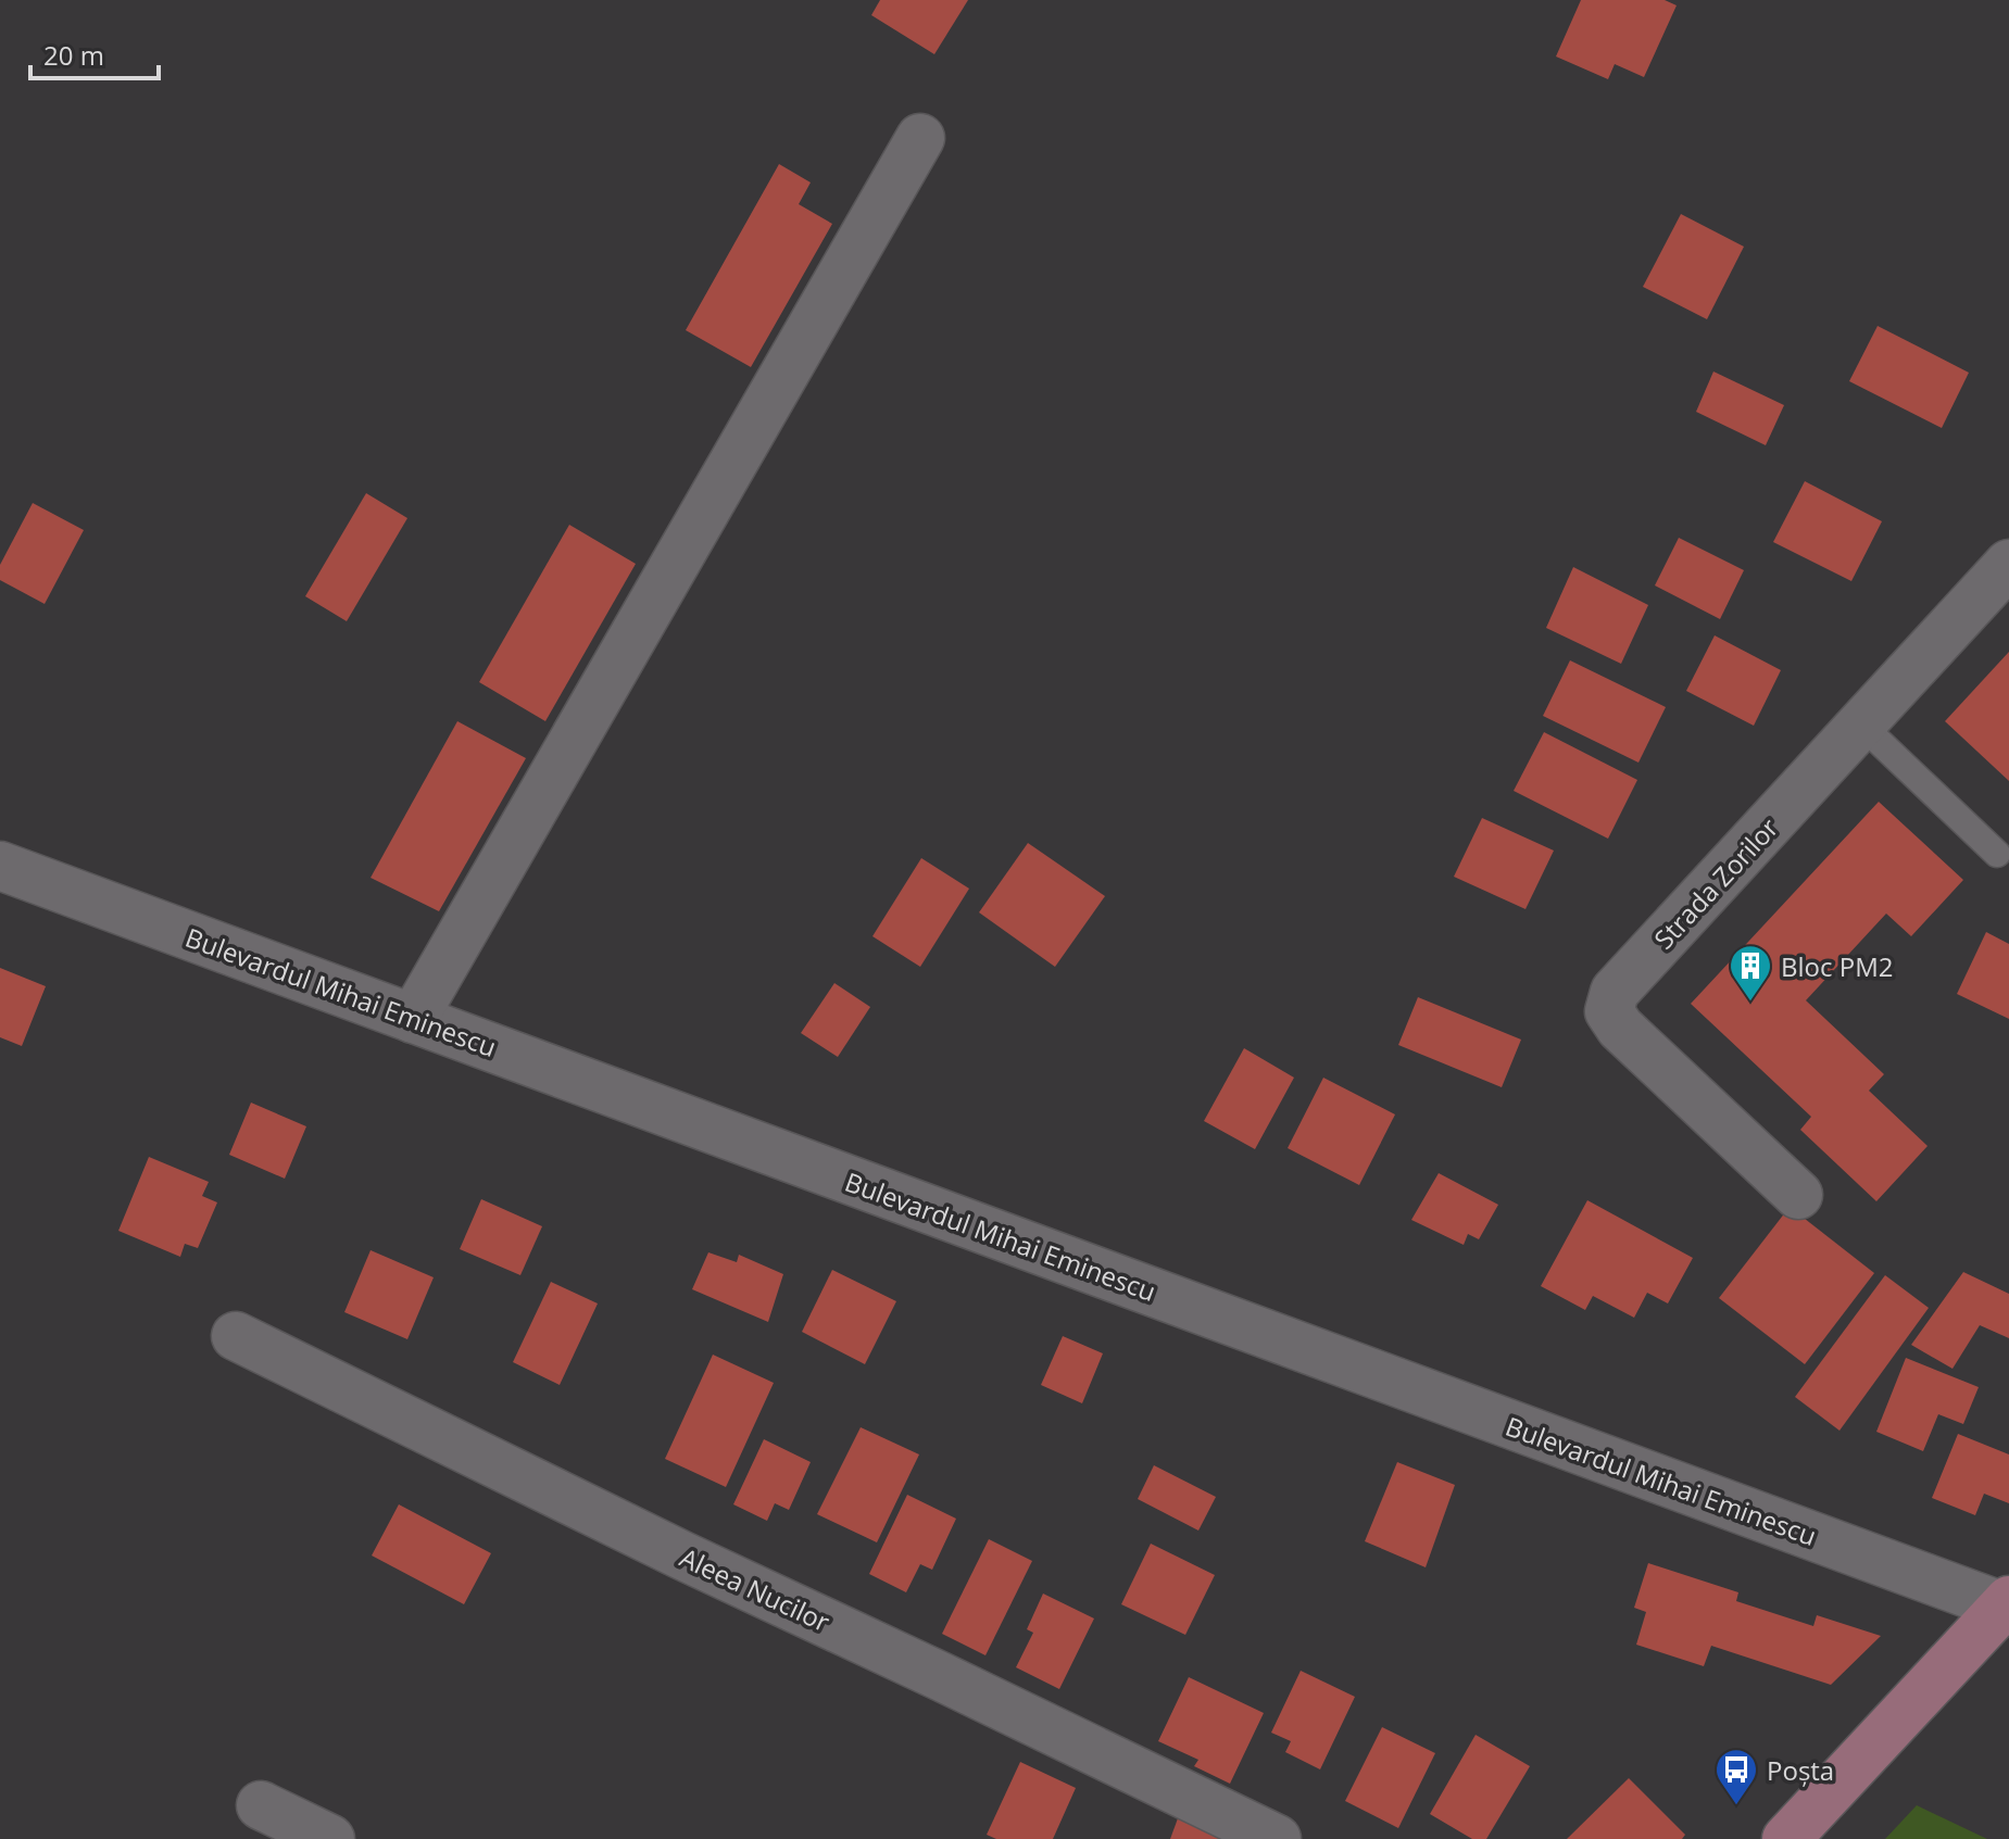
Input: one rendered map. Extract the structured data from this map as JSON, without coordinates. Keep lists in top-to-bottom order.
{
  "streets": {
    "street": ["Strada Zorilor", "Bulevardul Mihai Eminescu", "Aleea Nucilor"]
  },
  "places": {
    "building": ["Bloc PM2"],
    "bus stop": ["Poșta"]
  },
  "scale_bar": "20 m"
}
